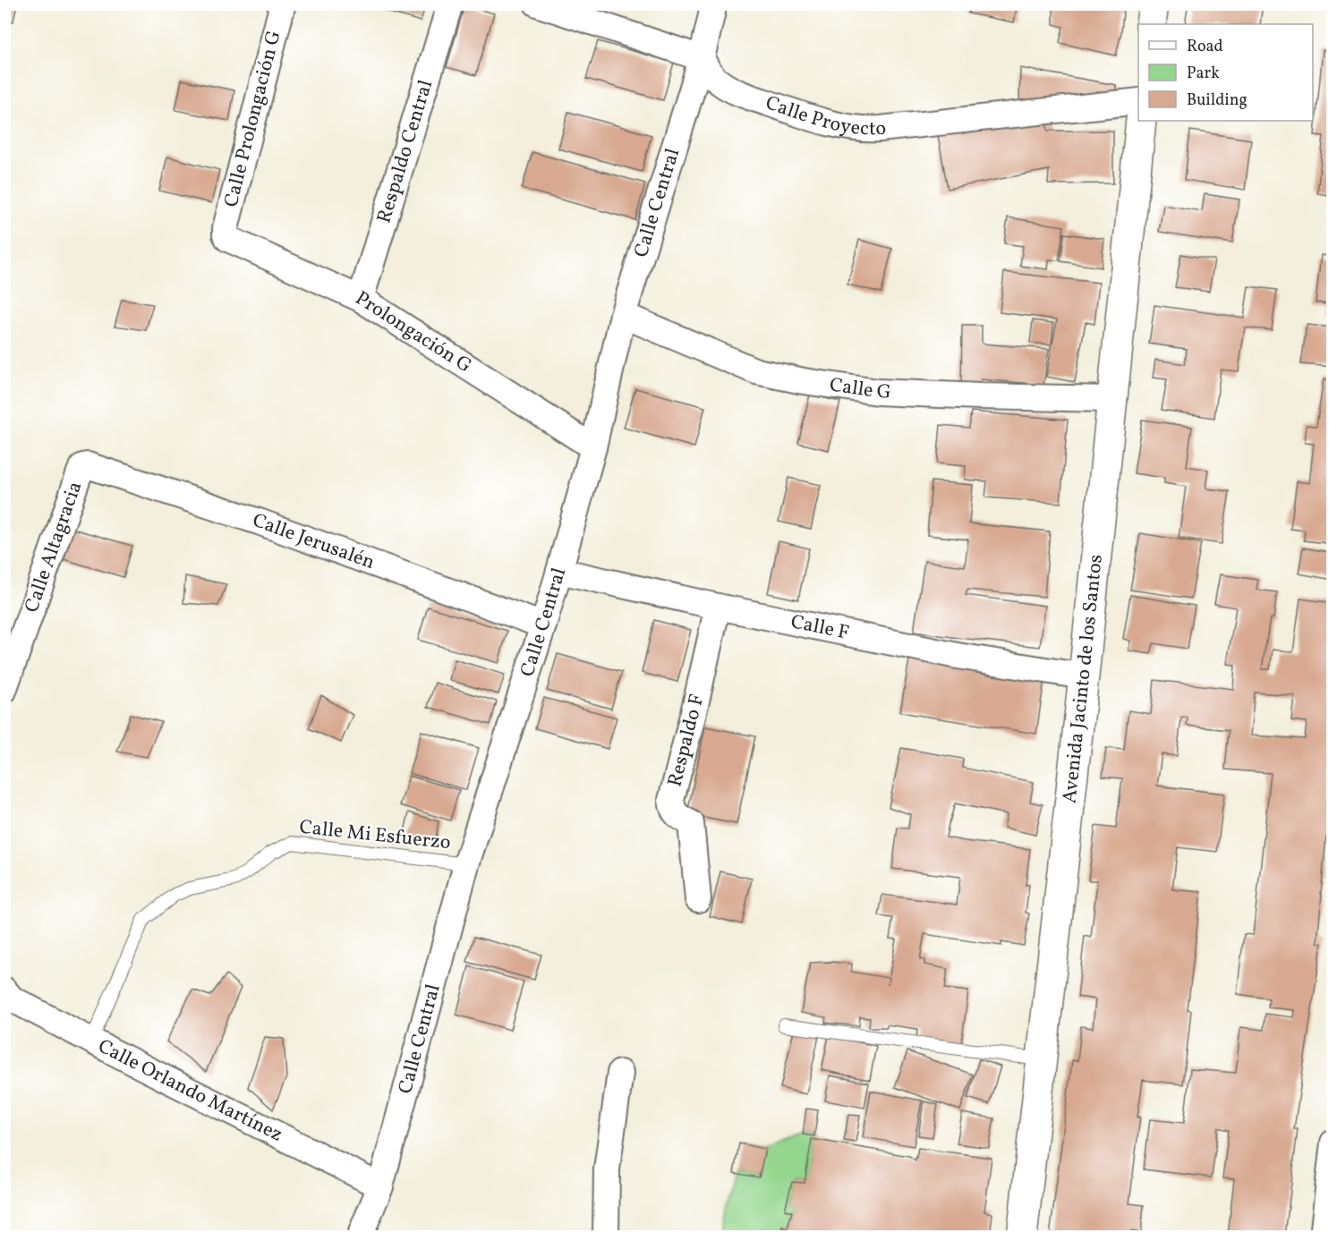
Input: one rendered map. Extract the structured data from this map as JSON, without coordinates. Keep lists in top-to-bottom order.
{
  "streets": {
    "main road": ["Avenida Jacinto de los Santos"],
    "street": [
      "Calle Proyecto",
      "Calle Prolongación G",
      "Respaldo Central",
      "Calle Central",
      "Prolongación G",
      "Calle G",
      "Calle Jerusalén",
      "Calle Altagracia",
      "Calle F",
      "Respaldo F",
      "Calle Orlando Martínez"
    ],
    "lane": ["Calle Mi Esfuerzo"]
  },
  "crossings": [
    ["Calle Proyecto", "Calle Central"],
    ["Calle Prolongación G", "Prolongación G"],
    ["Respaldo Central", "Prolongación G"],
    ["Calle Central", "Prolongación G"],
    ["Calle Central", "Calle G"],
    ["Calle Central", "Calle Jerusalén"],
    ["Calle Central", "Calle F"],
    ["Calle Central", "Calle Mi Esfuerzo"],
    ["Calle Central", "Calle Orlando Martínez"],
    ["Calle G", "Avenida Jacinto de los Santos"],
    ["Calle Jerusalén", "Calle Altagracia"],
    ["Calle F", "Avenida Jacinto de los Santos"],
    ["Calle F", "Respaldo F"],
    ["Calle Mi Esfuerzo", "Calle Orlando Martínez"]
  ],
  "legend": ["Road", "Park", "Building"]
}
